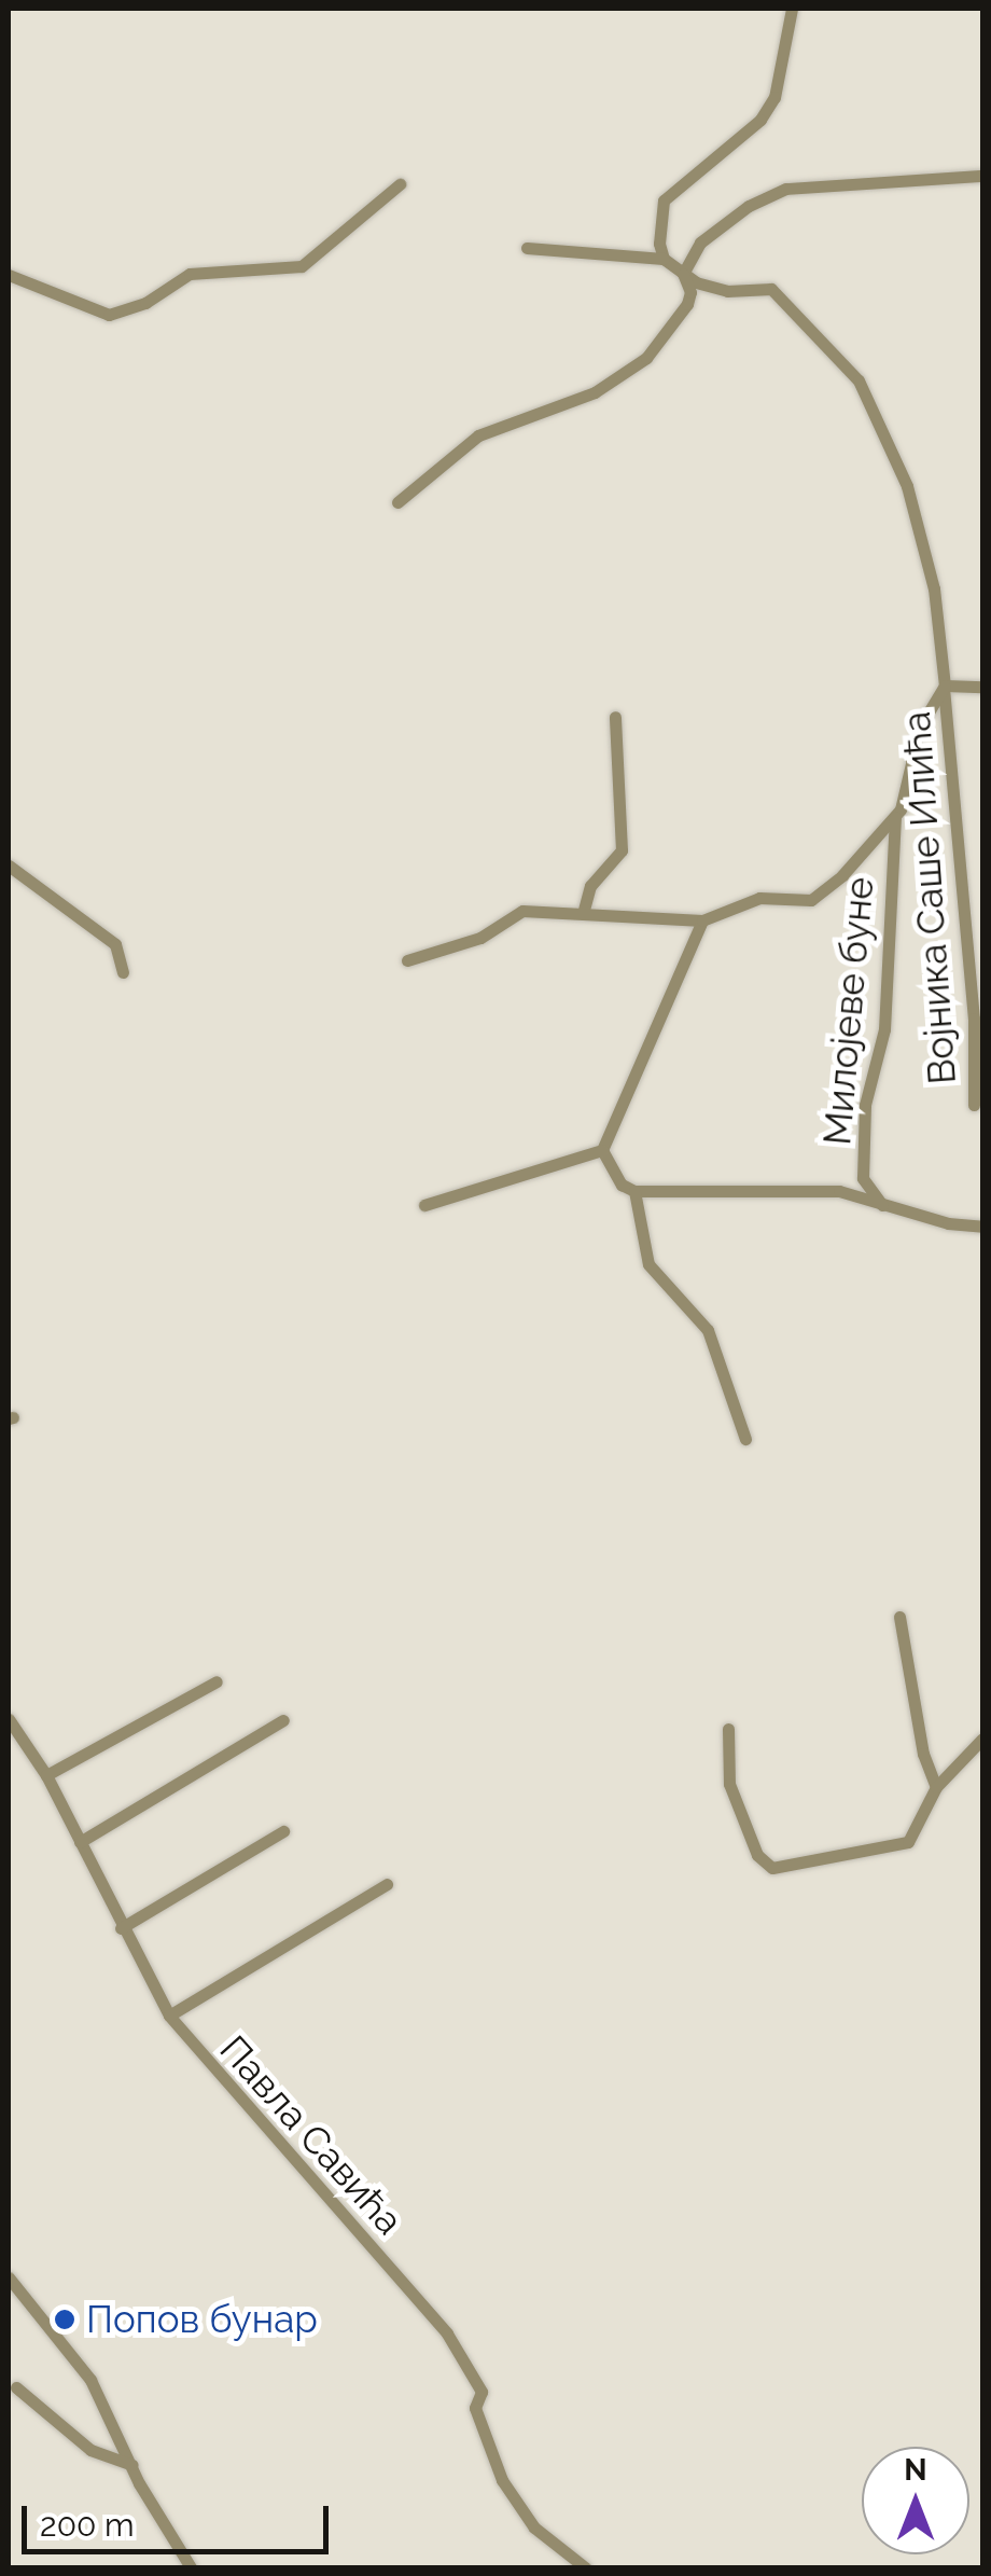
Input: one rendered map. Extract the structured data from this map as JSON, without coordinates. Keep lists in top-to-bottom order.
{
  "streets": {
    "street": ["Војника Саше Илића", "Милојеве буне", "Павла Савића"]
  },
  "crossings": [
    ["Војника Саше Илића", "Милојеве буне"]
  ],
  "places": ["Попов бунар"],
  "scale_bar": "200 m",
  "north": "top"
}
